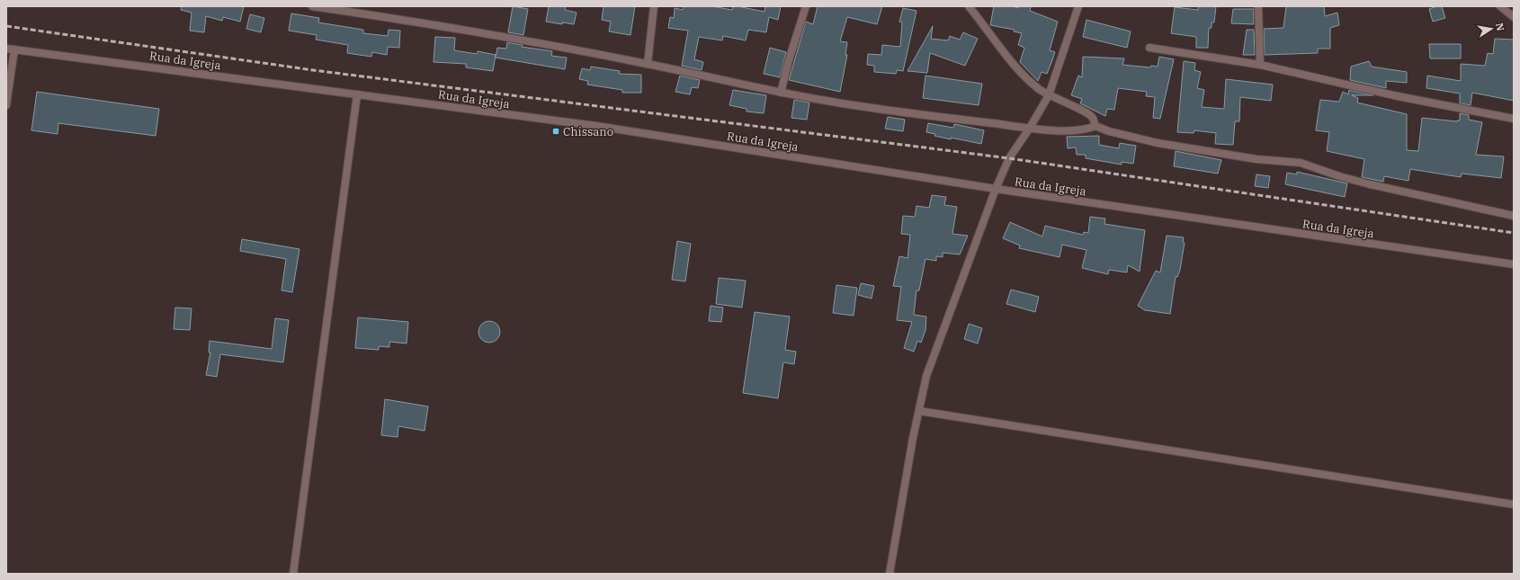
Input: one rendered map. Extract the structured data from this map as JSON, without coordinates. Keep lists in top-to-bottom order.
{
  "streets": {
    "street": ["Rua da Igreja"]
  },
  "places": {
    "transit": ["Chissano"]
  },
  "north": "right"
}
